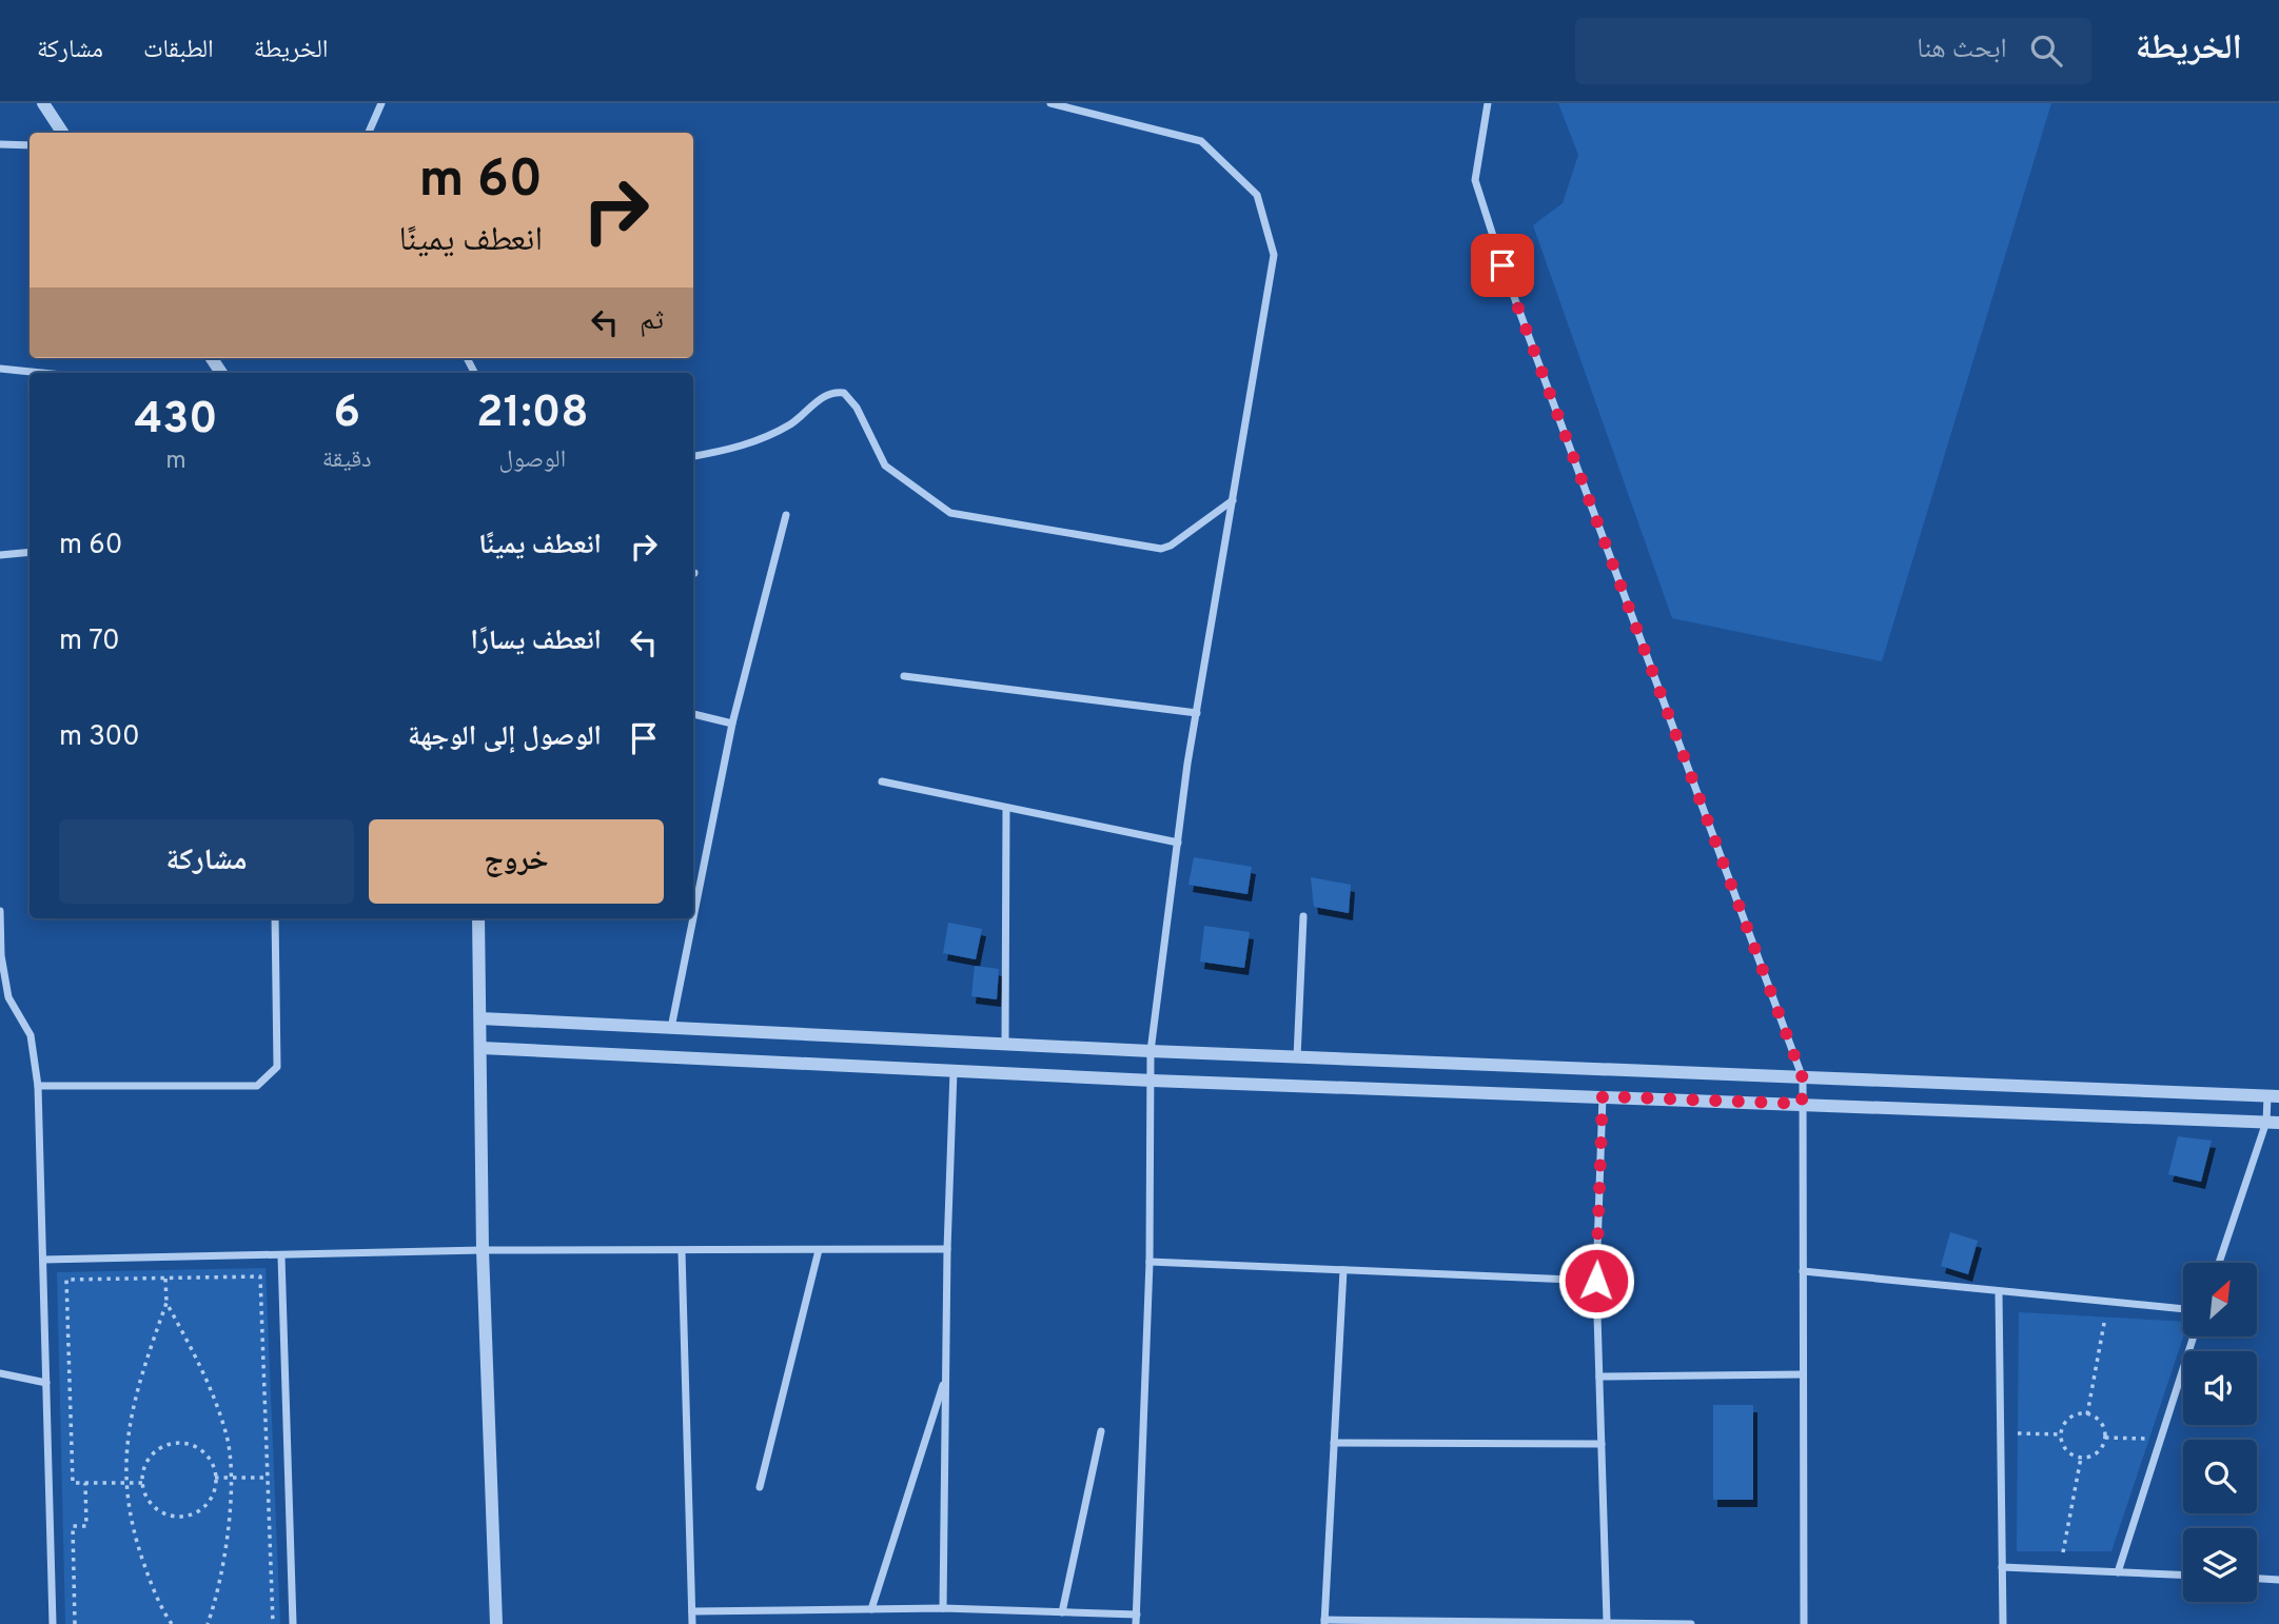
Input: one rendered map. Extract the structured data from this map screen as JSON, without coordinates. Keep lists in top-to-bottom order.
{
  "north": "top right",
  "page": {
    "header": "الخريطة",
    "search": "ابحث هنا",
    "nav": ["الخريطة", "الطبقات", "مشاركة"],
    "turn": ["60 m", "انعطف يمينًا"],
    "then": "ثم",
    "eta": [
      "21:08",
      "الوصول",
      "6",
      "دقيقة",
      "430",
      "m"
    ],
    "list": [
      {
        "name": "انعطف يمينًا",
        "value": "60 m"
      },
      {
        "name": "انعطف يسارًا",
        "value": "70 m"
      },
      {
        "name": "الوصول إلى الوجهة",
        "value": "300 m"
      }
    ],
    "buttons": ["خروج", "مشاركة"]
  }
}
